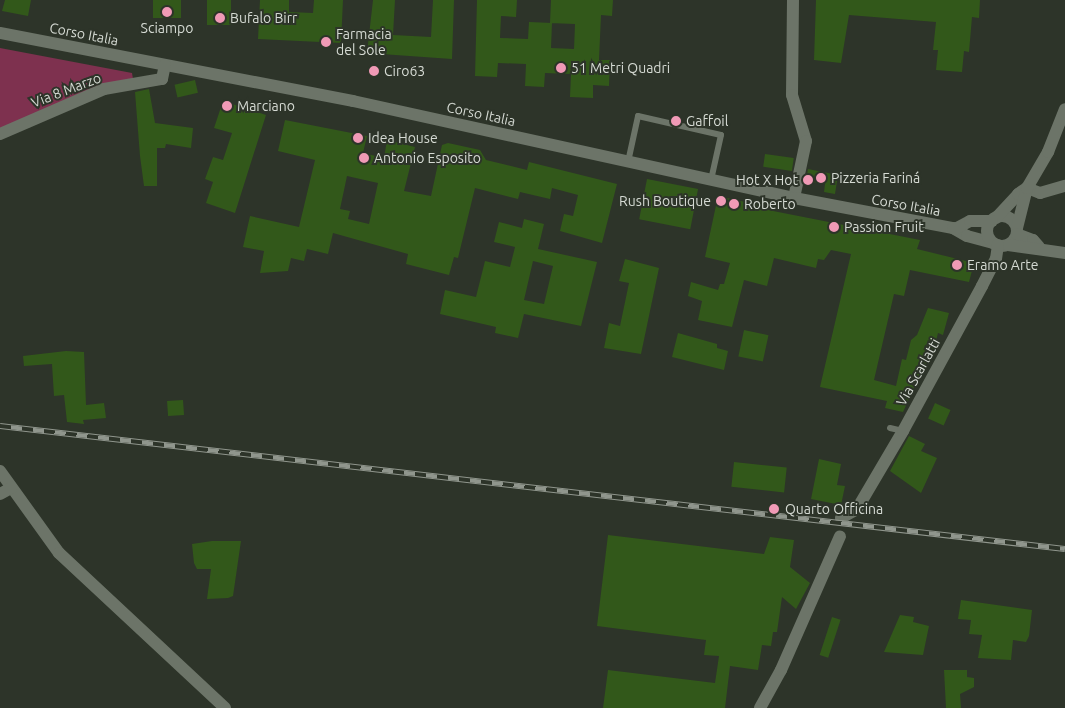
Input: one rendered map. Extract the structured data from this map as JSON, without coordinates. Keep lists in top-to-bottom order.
{
  "streets": {
    "street": ["Corso Italia", "Via 8 Marzo", "Via Scarlatti"]
  },
  "crossings": [
    ["Corso Italia", "Via 8 Marzo"],
    ["Corso Italia", "Via Scarlatti"]
  ],
  "places": [
    "Sciampo",
    "Bufalo Birr",
    "Farmacia del Sole",
    "51 Metri Quadri",
    "Ciro63",
    "Marciano",
    "Gaffoil",
    "Idea House",
    "Antonio Esposito",
    "Pizzeria Fariná",
    "Hot X Hot",
    "Rush Boutique",
    "Roberto",
    "Passion Fruit",
    "Eramo Arte",
    "Quarto Officina"
  ]
}
